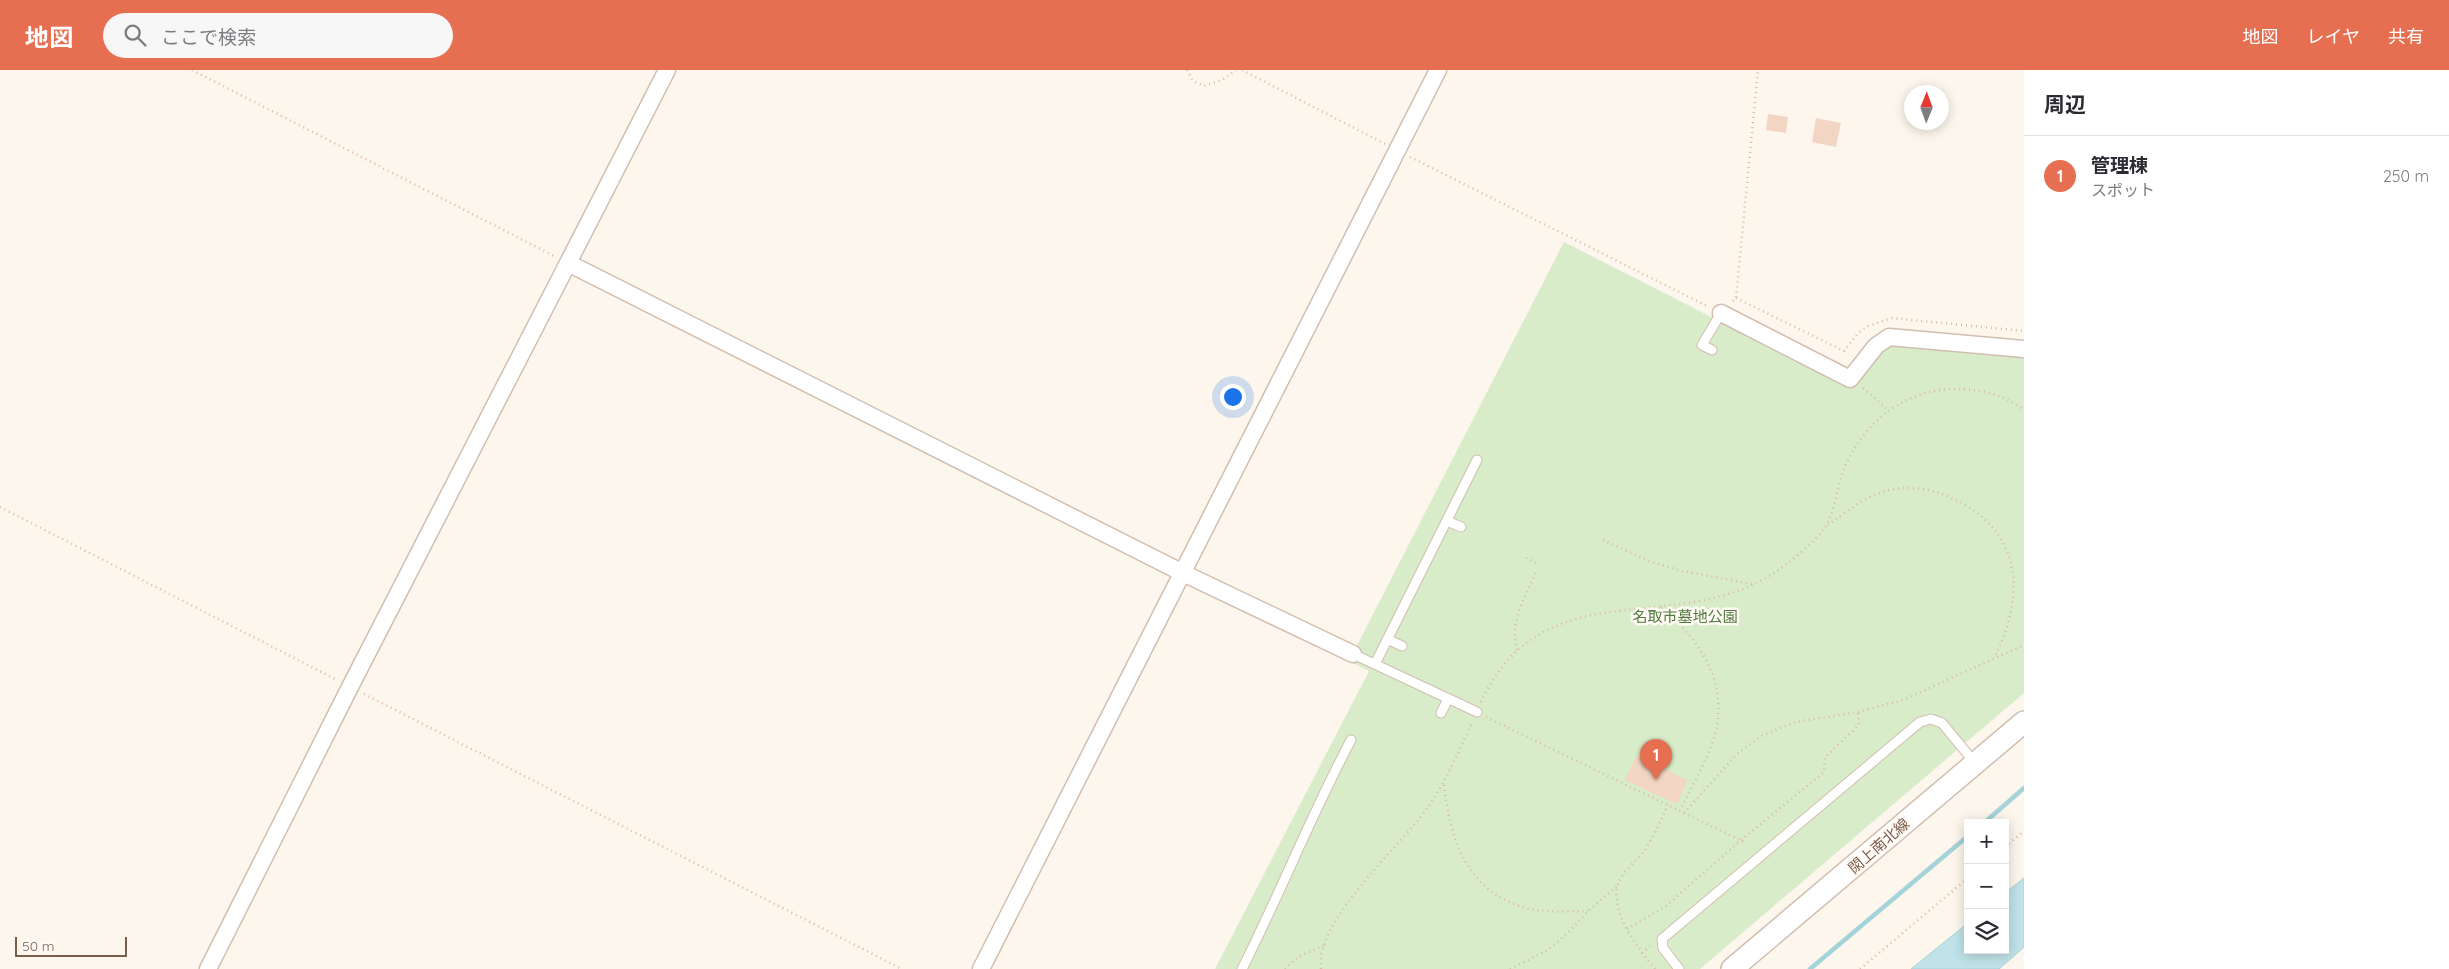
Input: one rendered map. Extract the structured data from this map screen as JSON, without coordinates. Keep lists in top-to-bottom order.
{
  "streets": {
    "street": ["閖上南北線"]
  },
  "parks": ["名取市墓地公園"],
  "scale_bar": "50 m",
  "north": "top",
  "page": {
    "header": "地図",
    "search": "ここで検索",
    "nav": ["地図", "レイヤ", "共有"],
    "heading": "周辺",
    "list": [
      {
        "mark": "1",
        "name": "管理棟",
        "note": "スポット",
        "value": "250 m"
      }
    ],
    "pins": "1",
    "map_buttons": ["+", "−"],
    "scale": "50 m"
  }
}
